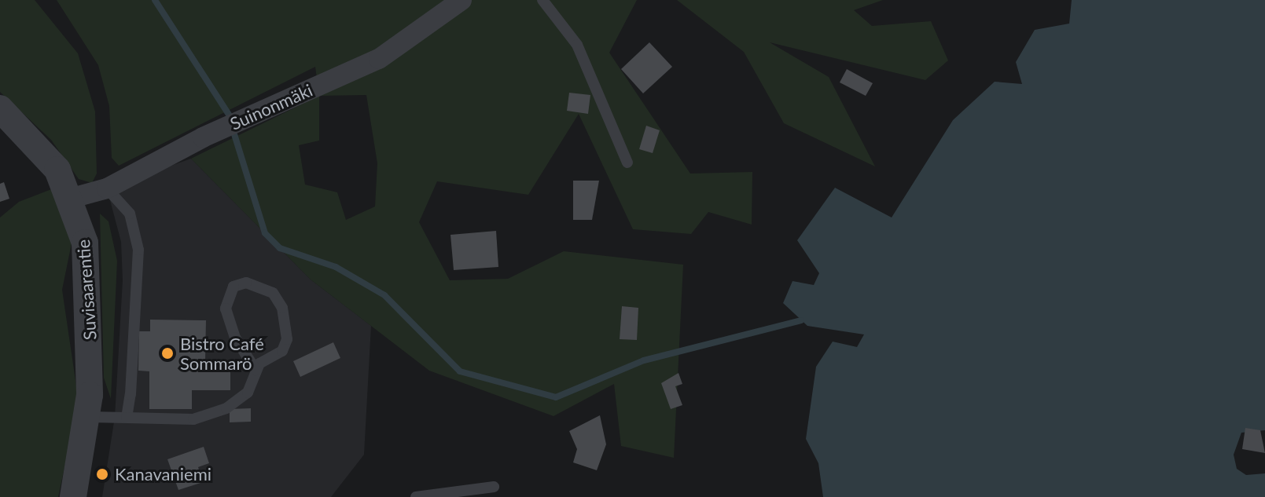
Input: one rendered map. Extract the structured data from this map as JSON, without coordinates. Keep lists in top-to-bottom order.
{
  "streets": {
    "street": ["Suinonmäki", "Suvisaarentie"]
  },
  "crossings": [
    ["Suinonmäki", "Suvisaarentie"]
  ],
  "places": ["Bistro Café Sommarö", "Kanavaniemi"]
}
